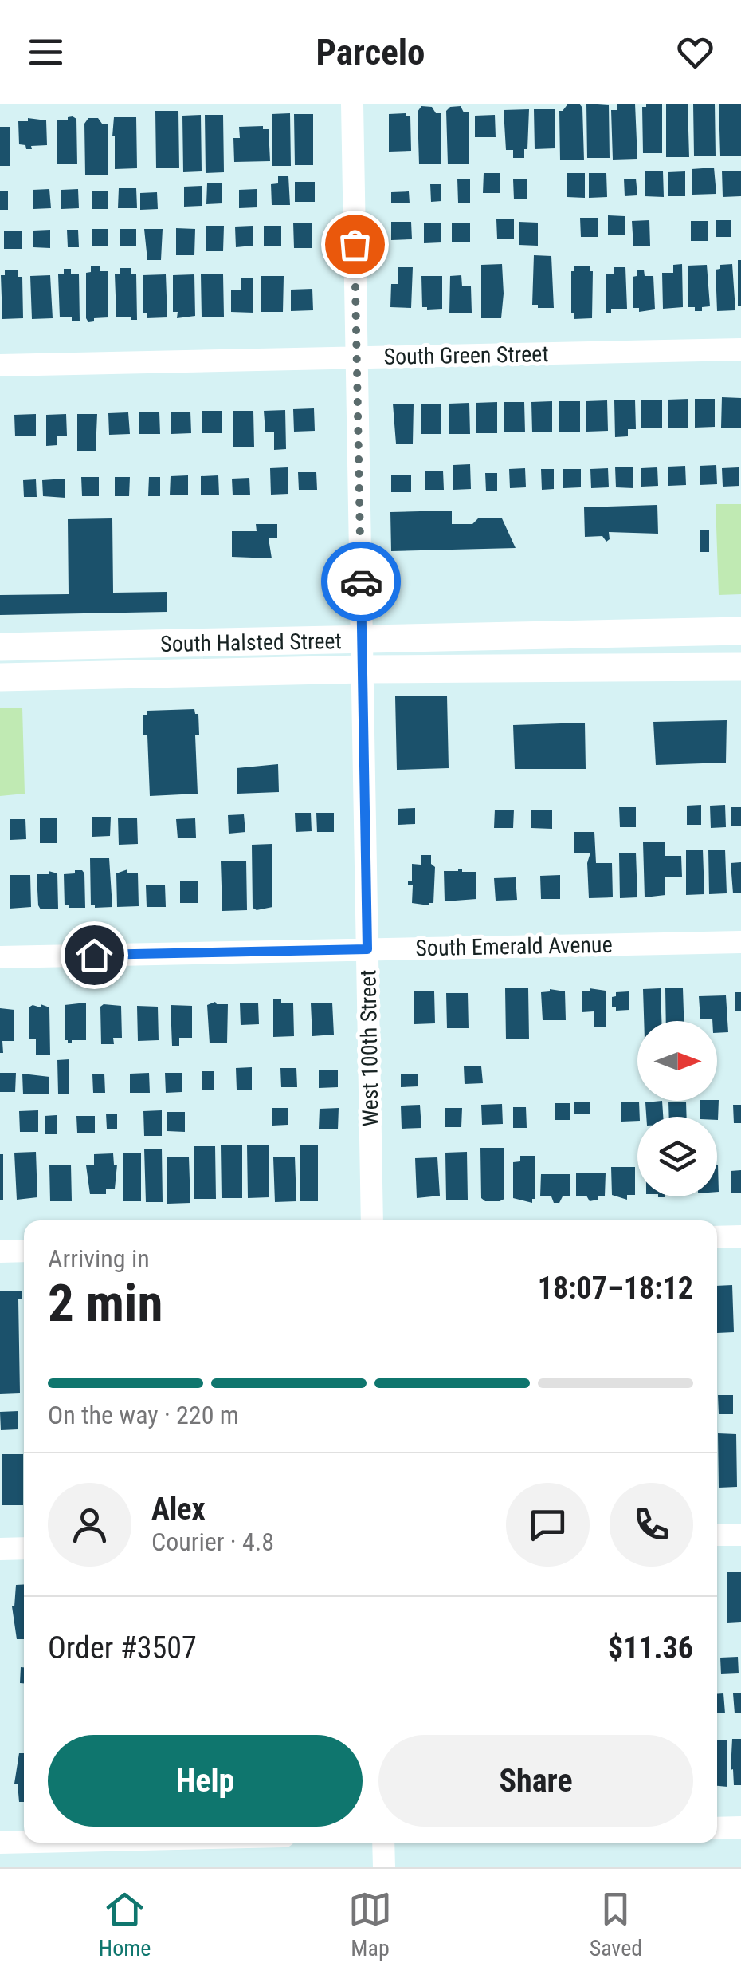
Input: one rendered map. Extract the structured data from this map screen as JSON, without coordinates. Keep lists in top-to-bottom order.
{
  "streets": {
    "main road": ["South Halsted Street"],
    "street": ["South Green Street", "South Emerald Avenue", "West 100th Street"]
  },
  "crossings": [
    ["South Green Street", "West 100th Street"],
    ["South Halsted Street", "West 100th Street"],
    ["South Emerald Avenue", "West 100th Street"]
  ],
  "north": "right",
  "page": {
    "header": "Parcelo",
    "heading": ["2 min", "Arriving in", "18:07–18:12"],
    "panel": [
      "Alex",
      "Courier · 4.8",
      "Order #3507",
      "$11.36"
    ],
    "bar": "On the way · 220 m",
    "buttons": ["Help", "Share"],
    "tabs": ["Home", "Map", "Saved"]
  }
}
